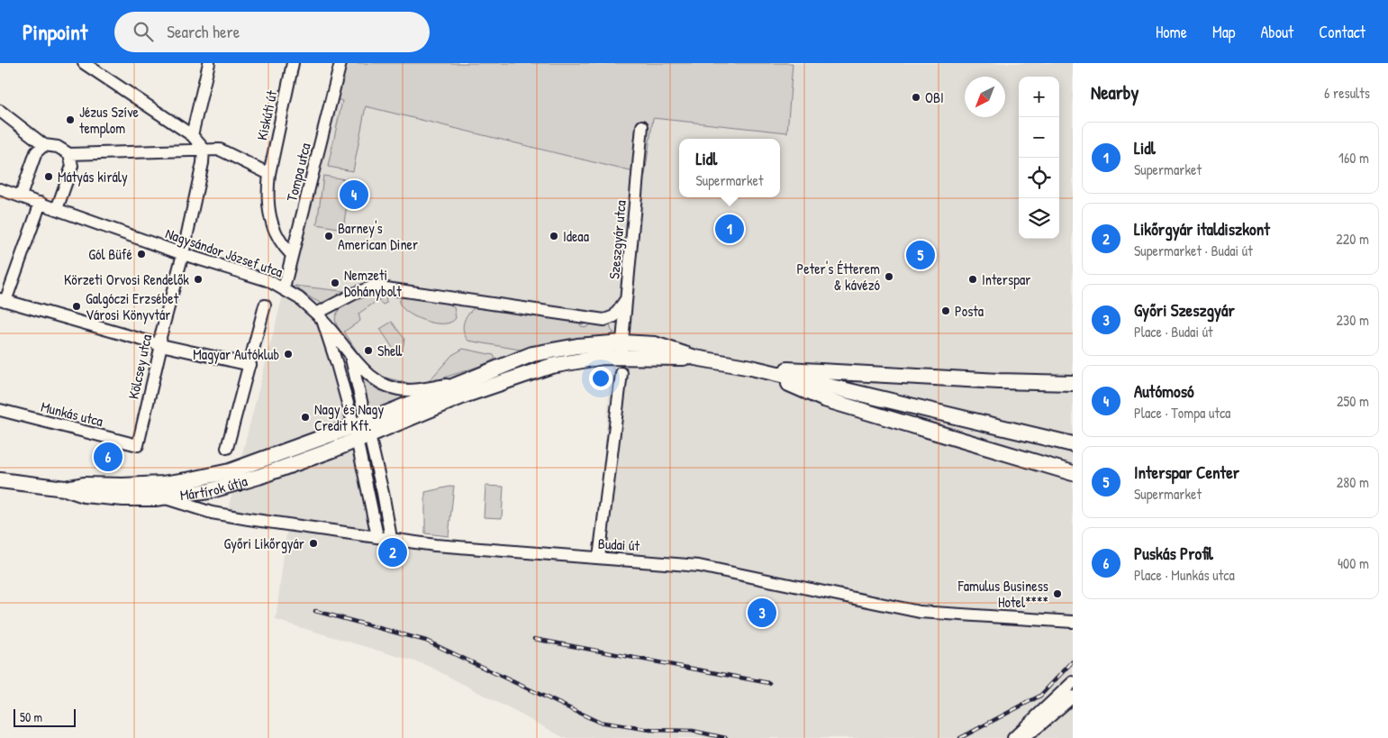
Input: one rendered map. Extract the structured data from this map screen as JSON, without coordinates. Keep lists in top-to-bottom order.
{
  "streets": {
    "main road": ["Mártírok útja"],
    "street": [
      "Kiskúti út",
      "Tompa utca",
      "Szeszgyár utca",
      "Nagysándor József utca",
      "Kölcsey utca",
      "Munkás utca",
      "Budai út"
    ]
  },
  "crossings": [
    ["Kiskúti út", "Tompa utca"],
    ["Tompa utca", "Nagysándor József utca"],
    ["Nagysándor József utca", "Kölcsey utca"],
    ["Nagysándor József utca", "Mártírok útja"],
    ["Nagysándor József utca", "Budai út"],
    ["Kölcsey utca", "Munkás utca"],
    ["Mártírok útja", "Budai út"]
  ],
  "places": [
    "OBI",
    "Jézus Szíve templom",
    "Mátyás király",
    "Barney's American Diner",
    "Ideaa",
    "Gól Büfé",
    "Peter's Étterem & kávézó",
    "Körzeti Orvosi Rendelők",
    "Interspar",
    "Nemzeti Dohánybolt",
    "Galgóczi Erzsébet Városi Könyvtár",
    "Posta",
    "Shell",
    "Magyar Autóklub",
    "Nagy és Nagy Credit Kft.",
    "Győri Likőrgyár",
    "Famulus Business Hotel****"
  ],
  "scale_bar": "50 m",
  "north": "bottom left",
  "page": {
    "header": "Pinpoint",
    "search": "Search here",
    "nav": [
      "Home",
      "Map",
      "About",
      "Contact"
    ],
    "heading": ["Nearby", "6 results"],
    "map_buttons": ["+", "−"],
    "list": [
      {
        "mark": "1",
        "name": "Lidl",
        "note": "Supermarket",
        "value": "160 m"
      },
      {
        "mark": "2",
        "name": "Likőrgyár italdiszkont",
        "note": "Supermarket · Budai út",
        "value": "220 m"
      },
      {
        "mark": "3",
        "name": "Győri Szeszgyár",
        "note": "Place · Budai út",
        "value": "230 m"
      },
      {
        "mark": "4",
        "name": "Autómosó",
        "note": "Place · Tompa utca",
        "value": "250 m"
      },
      {
        "mark": "5",
        "name": "Interspar Center",
        "note": "Supermarket",
        "value": "280 m"
      },
      {
        "mark": "6",
        "name": "Puskás Profil",
        "note": "Place · Munkás utca",
        "value": "400 m"
      }
    ],
    "popup": ["Lidl", "Supermarket"],
    "pins": [
      "4",
      "1",
      "5",
      "6",
      "2",
      "3"
    ],
    "scale": "50 m"
  }
}
